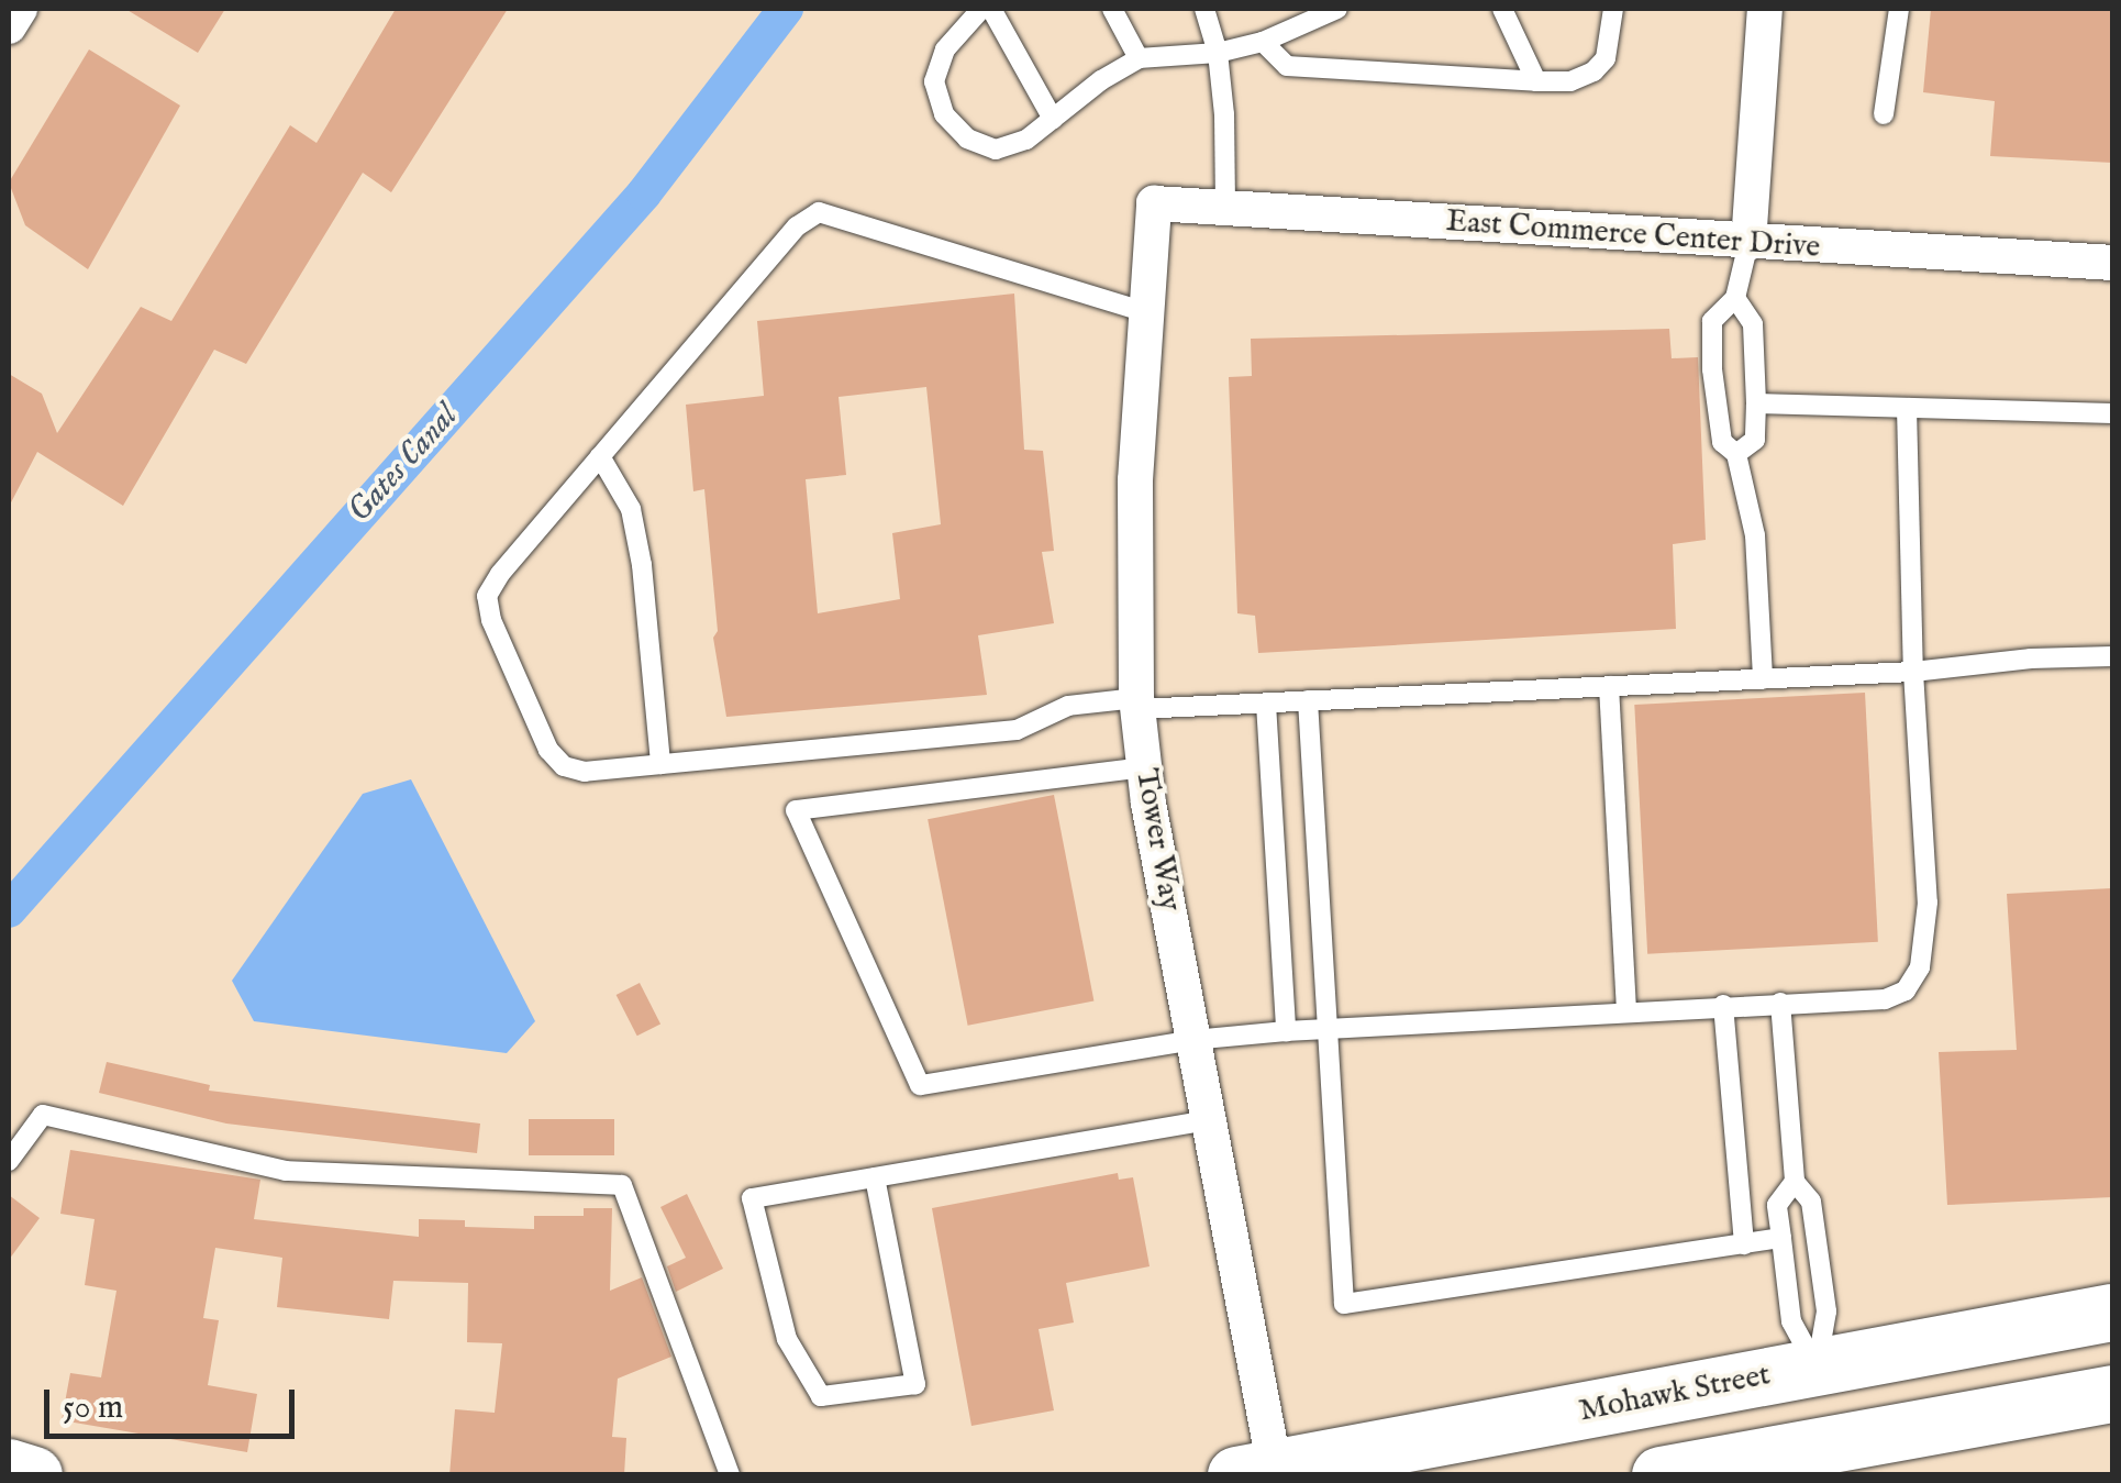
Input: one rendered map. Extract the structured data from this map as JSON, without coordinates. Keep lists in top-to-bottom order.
{
  "streets": {
    "main road": ["Mohawk Street"],
    "street": ["East Commerce Center Drive", "Tower Way"]
  },
  "crossings": [
    ["East Commerce Center Drive", "Tower Way"],
    ["Tower Way", "Mohawk Street"]
  ],
  "water": ["Gates Canal"],
  "scale_bar": "50 m"
}
